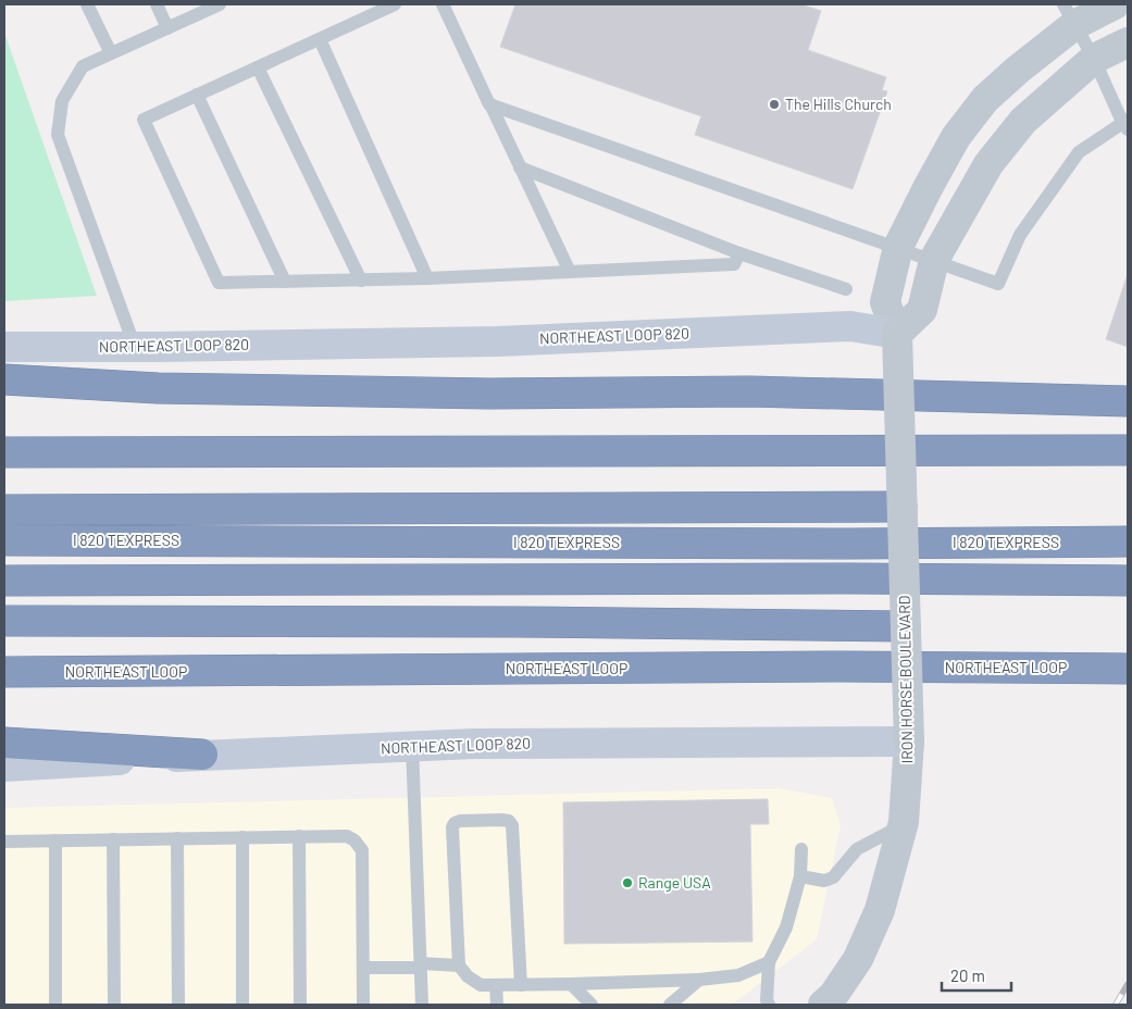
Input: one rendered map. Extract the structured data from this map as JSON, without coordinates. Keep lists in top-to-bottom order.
{
  "streets": {
    "highway": ["I 820 TEXPRESS", "NORTHEAST LOOP"],
    "main road": ["NORTHEAST LOOP 820"],
    "street": ["IRON HORSE BOULEVARD"]
  },
  "crossings": [
    ["NORTHEAST LOOP 820", "IRON HORSE BOULEVARD"]
  ],
  "places": ["The Hills Church", "Range USA"],
  "scale_bar": "20 m"
}
